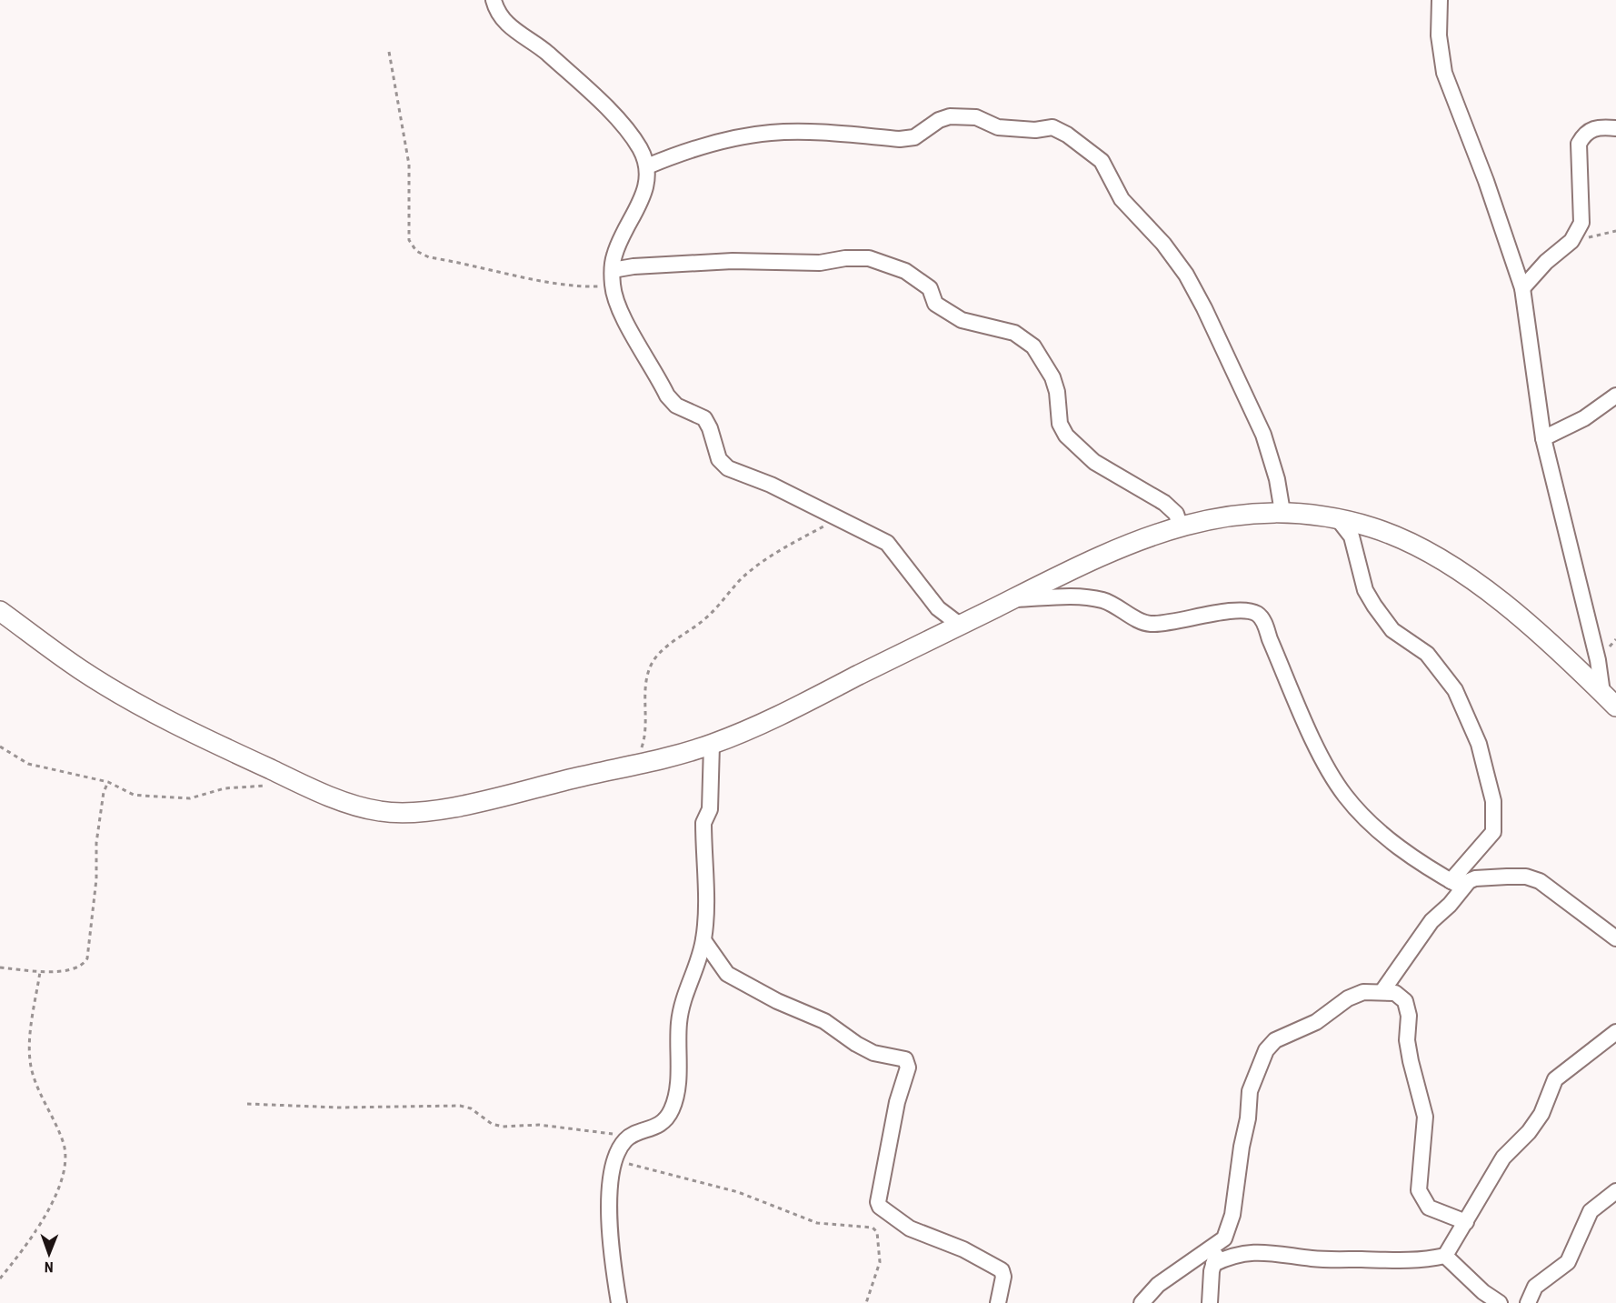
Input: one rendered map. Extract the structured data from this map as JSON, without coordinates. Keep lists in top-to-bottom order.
{
  "north": "bottom"
}
